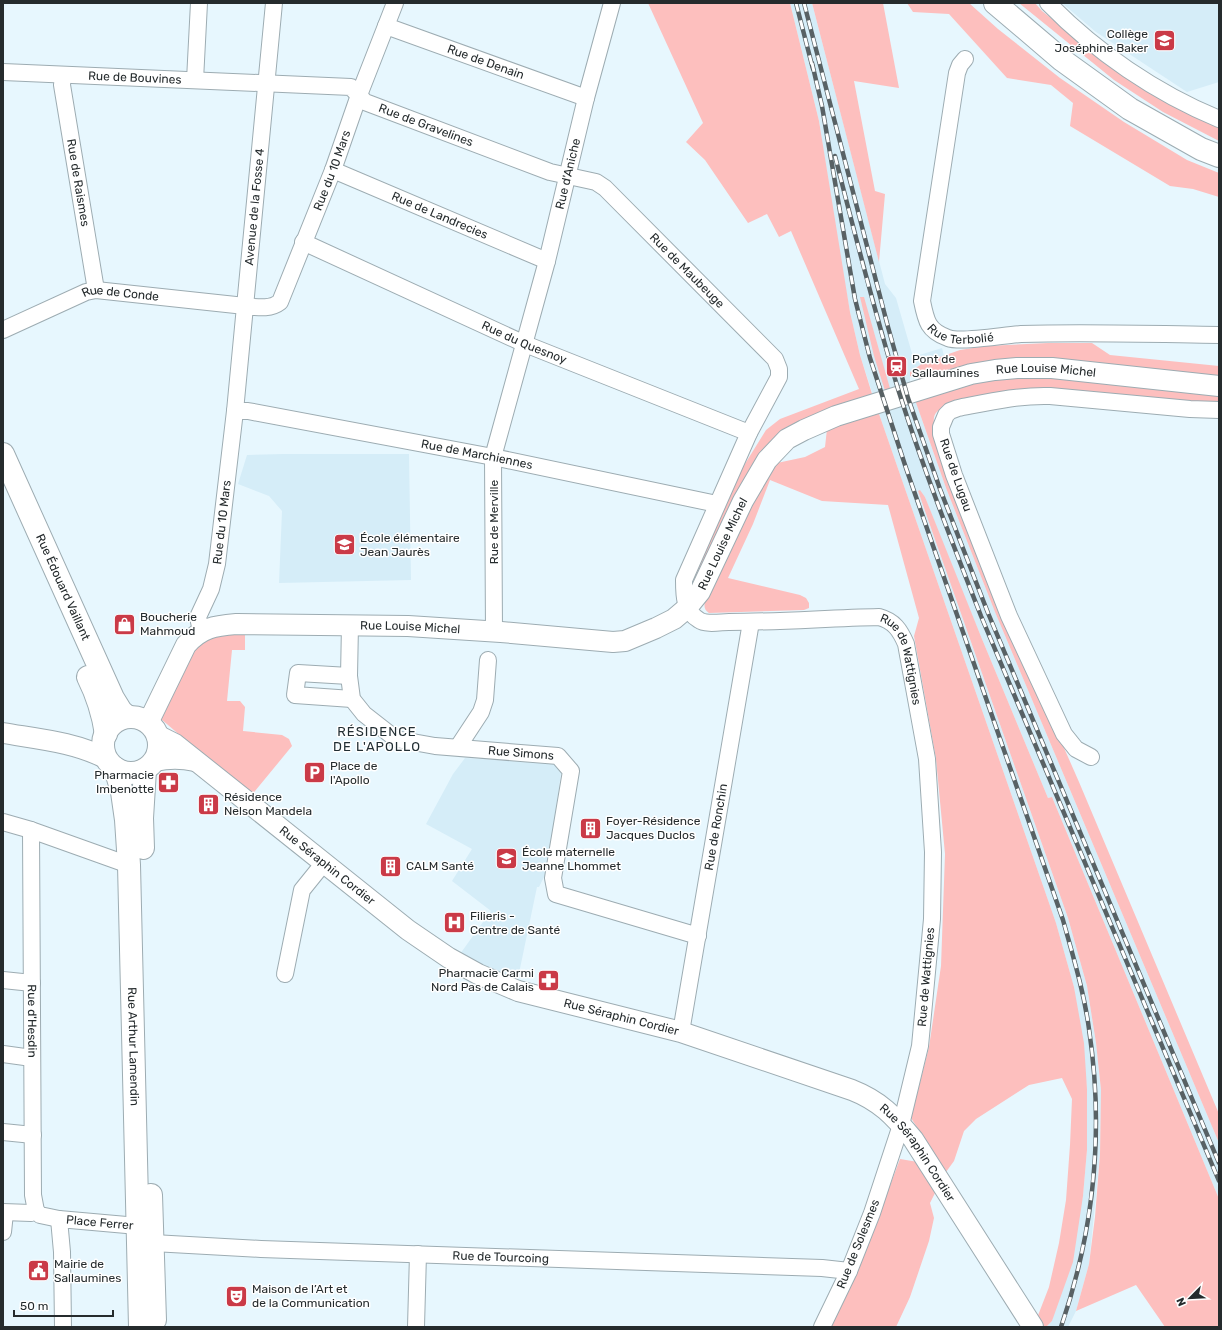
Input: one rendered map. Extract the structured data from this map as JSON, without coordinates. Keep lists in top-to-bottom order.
{
  "streets": {
    "main road": ["Rue Édouard Vaillant", "Rue Arthur Lamendin"],
    "street": [
      "Rue de Denain",
      "Rue de Bouvines",
      "Rue de Gravelines",
      "Rue du 10 Mars",
      "Rue d'Aniche",
      "Rue de Raismes",
      "Avenue de la Fosse 4",
      "Rue de Landrecies",
      "Rue de Maubeuge",
      "Rue de Conde",
      "Rue Terbolié",
      "Rue du Quesnoy",
      "Rue Louise Michel",
      "Rue de Marchiennes",
      "Rue de Lugau",
      "Rue de Merville",
      "Rue de Wattignies",
      "Rue Simons",
      "Rue de Ronchin",
      "Rue Séraphin Cordier",
      "Rue d'Hesdin",
      "Place Ferrer",
      "Rue de Solesmes",
      "Rue de Tourcoing"
    ]
  },
  "crossings": [
    ["Rue de Denain", "Rue du 10 Mars"],
    ["Rue de Denain", "Rue d'Aniche"],
    ["Rue de Bouvines", "Rue de Gravelines"],
    ["Rue de Bouvines", "Rue de Raismes"],
    ["Rue de Bouvines", "Avenue de la Fosse 4"],
    ["Rue de Gravelines", "Rue du 10 Mars"],
    ["Rue de Gravelines", "Rue d'Aniche"],
    ["Rue de Gravelines", "Avenue de la Fosse 4"],
    ["Rue de Gravelines", "Rue de Maubeuge"],
    ["Rue du 10 Mars", "Avenue de la Fosse 4"],
    ["Rue du 10 Mars", "Rue de Landrecies"],
    ["Rue du 10 Mars", "Rue de Conde"],
    ["Rue du 10 Mars", "Rue du Quesnoy"],
    ["Rue du 10 Mars", "Rue Louise Michel"],
    ["Rue du 10 Mars", "Rue de Marchiennes"],
    ["Rue d'Aniche", "Rue de Landrecies"],
    ["Rue d'Aniche", "Rue du Quesnoy"],
    ["Rue d'Aniche", "Rue de Merville"],
    ["Rue de Raismes", "Rue de Conde"],
    ["Avenue de la Fosse 4", "Rue de Conde"],
    ["Avenue de la Fosse 4", "Rue de Marchiennes"],
    ["Rue de Maubeuge", "Rue du Quesnoy"],
    ["Rue du Quesnoy", "Rue de Merville"],
    ["Rue Louise Michel", "Rue de Merville"],
    ["Rue Louise Michel", "Rue de Wattignies"],
    ["Rue de Marchiennes", "Rue de Merville"],
    ["Rue Édouard Vaillant", "Rue Séraphin Cordier"],
    ["Rue Édouard Vaillant", "Rue Arthur Lamendin"],
    ["Rue de Wattignies", "Rue de Ronchin"],
    ["Rue de Wattignies", "Rue Séraphin Cordier"],
    ["Rue de Wattignies", "Rue de Solesmes"],
    ["Rue Simons", "Rue de Ronchin"],
    ["Rue de Ronchin", "Rue Séraphin Cordier"],
    ["Rue Séraphin Cordier", "Rue Arthur Lamendin"],
    ["Rue Arthur Lamendin", "Place Ferrer"],
    ["Rue Arthur Lamendin", "Rue de Tourcoing"],
    ["Place Ferrer", "Rue de Tourcoing"],
    ["Rue de Solesmes", "Rue de Tourcoing"]
  ],
  "districts": ["RÉSIDENCE DE L'APOLLO"],
  "places": {
    "school or university": ["Collège Joséphine Baker", "École élémentaire Jean Jaurès", "École maternelle Jeanne Lhommet"],
    "station": ["Pont de Sallaumines"],
    "shop": ["Boucherie Mahmoud"],
    "parking": ["Place de l'Apollo"],
    "pharmacy": ["Pharmacie Imbenotte", "Pharmacie Carmi Nord Pas de Calais"],
    "building": ["Résidence Nelson Mandela", "Foyer-Résidence Jacques Duclos", "CALM Santé"],
    "hospital": ["Filieris - Centre de Santé"],
    "public building": ["Mairie de Sallaumines"],
    "theatre": ["Maison de l’Art et de la Communication"]
  },
  "scale_bar": "50 m",
  "north": "bottom left"
}
